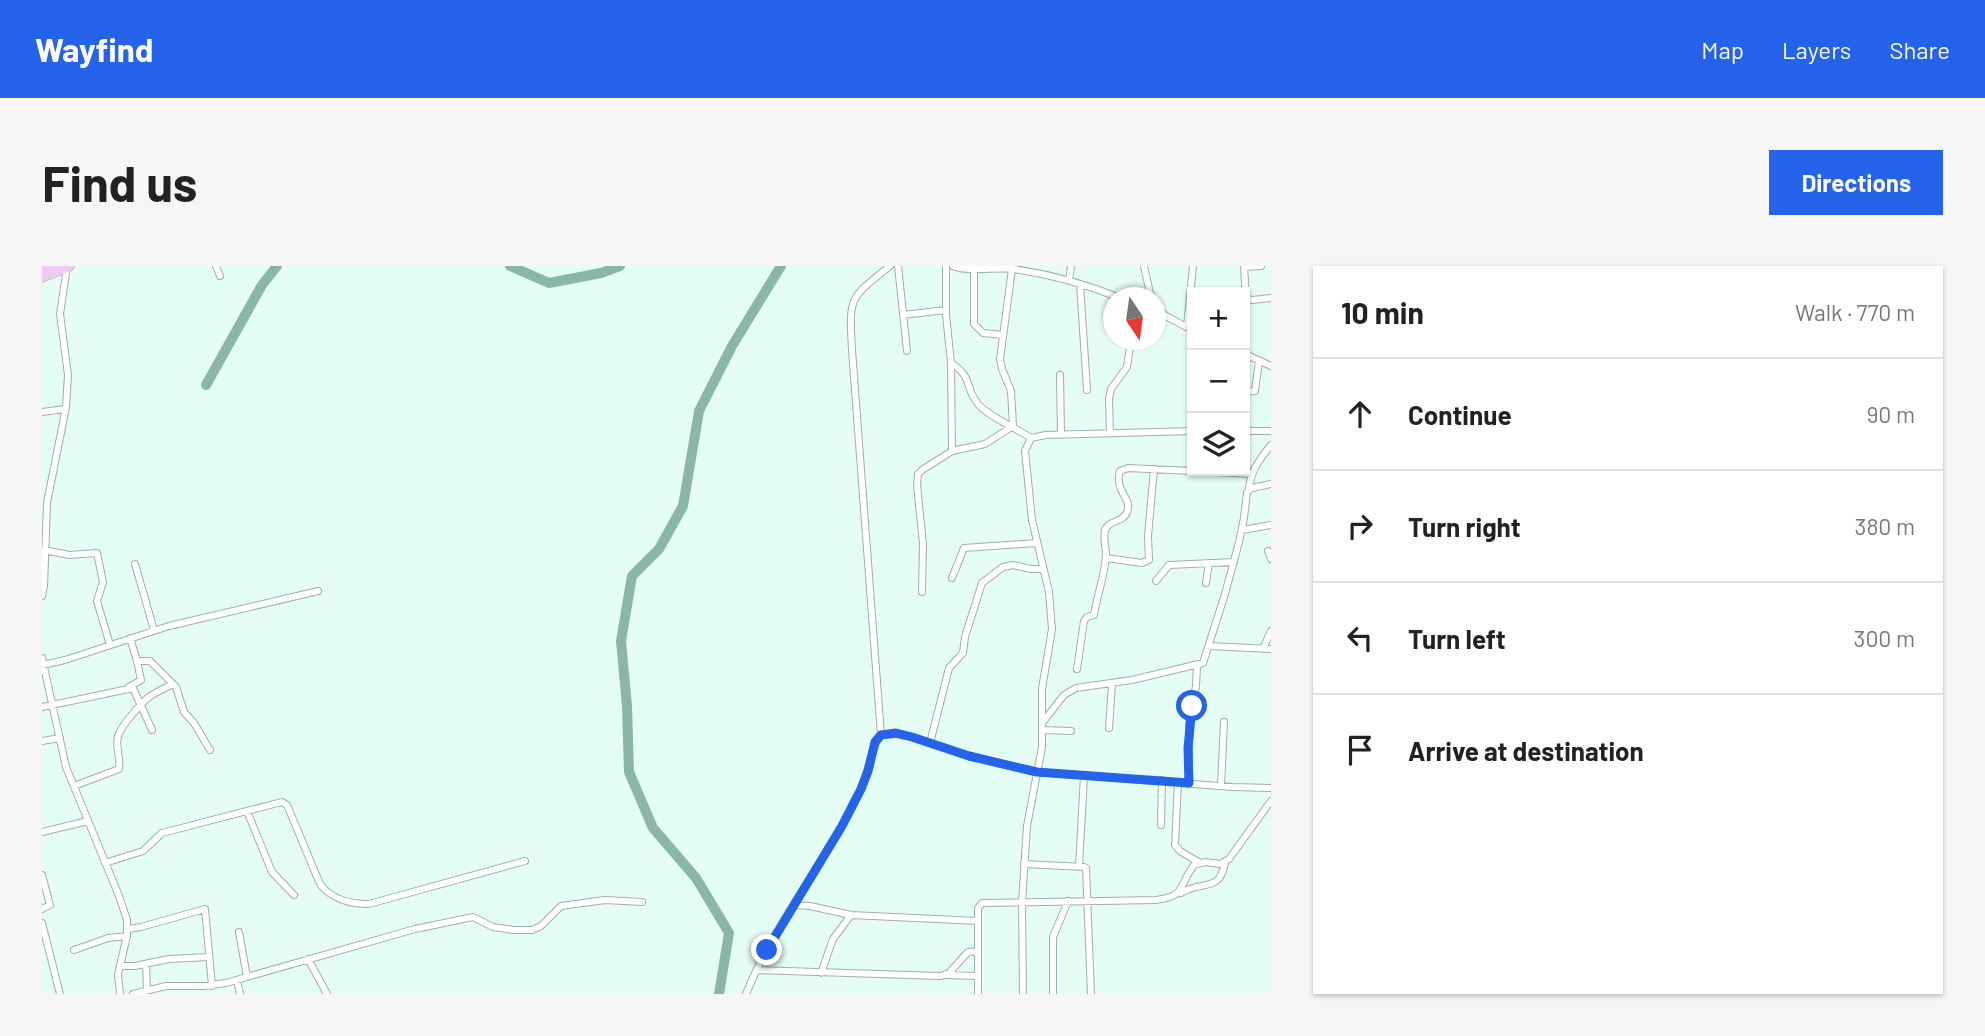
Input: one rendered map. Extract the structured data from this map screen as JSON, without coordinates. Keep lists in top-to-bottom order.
{
  "north": "bottom",
  "page": {
    "header": "Wayfind",
    "nav": ["Map", "Layers", "Share"],
    "buttons": "Directions",
    "title": "Find us",
    "heading": ["10 min", "Walk · 770 m"],
    "map_buttons": ["+", "−"],
    "list": [
      ["Continue", "90 m"],
      ["Turn right", "380 m"],
      ["Turn left", "300 m"],
      "Arrive at destination"
    ]
  }
}
